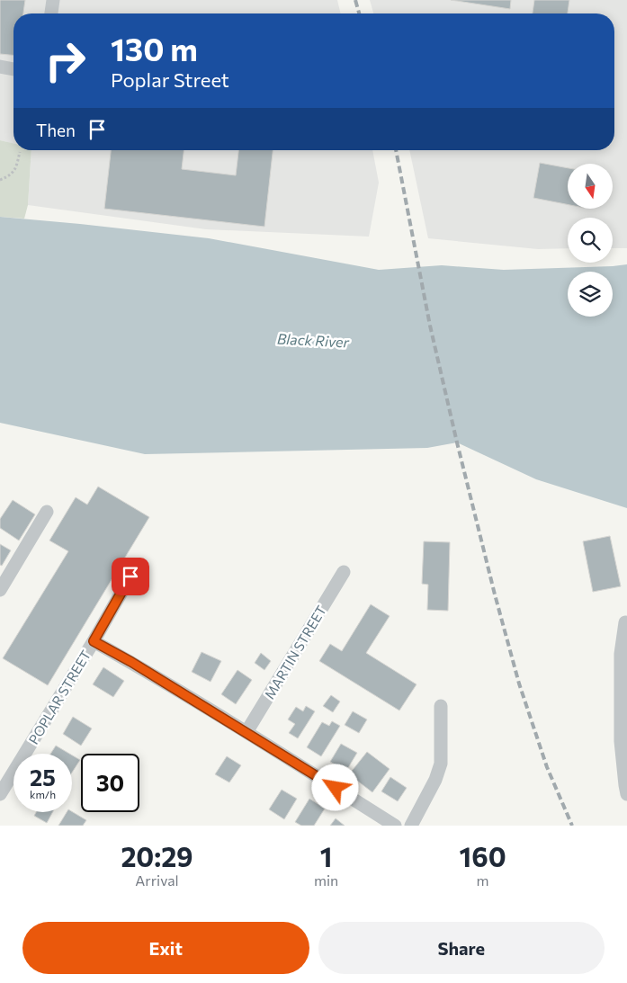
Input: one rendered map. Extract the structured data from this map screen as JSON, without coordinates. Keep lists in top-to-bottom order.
{
  "streets": {
    "street": ["MARTIN STREET", "POPLAR STREET"]
  },
  "water": ["Black River"],
  "north": "bottom",
  "page": {
    "turn": ["130 m", "Poplar Street"],
    "then": "Then",
    "speed": "25 km/h",
    "limit": "30",
    "eta": [
      "20:29",
      "Arrival",
      "1",
      "min",
      "160",
      "m"
    ],
    "buttons": ["Exit", "Share"]
  }
}
